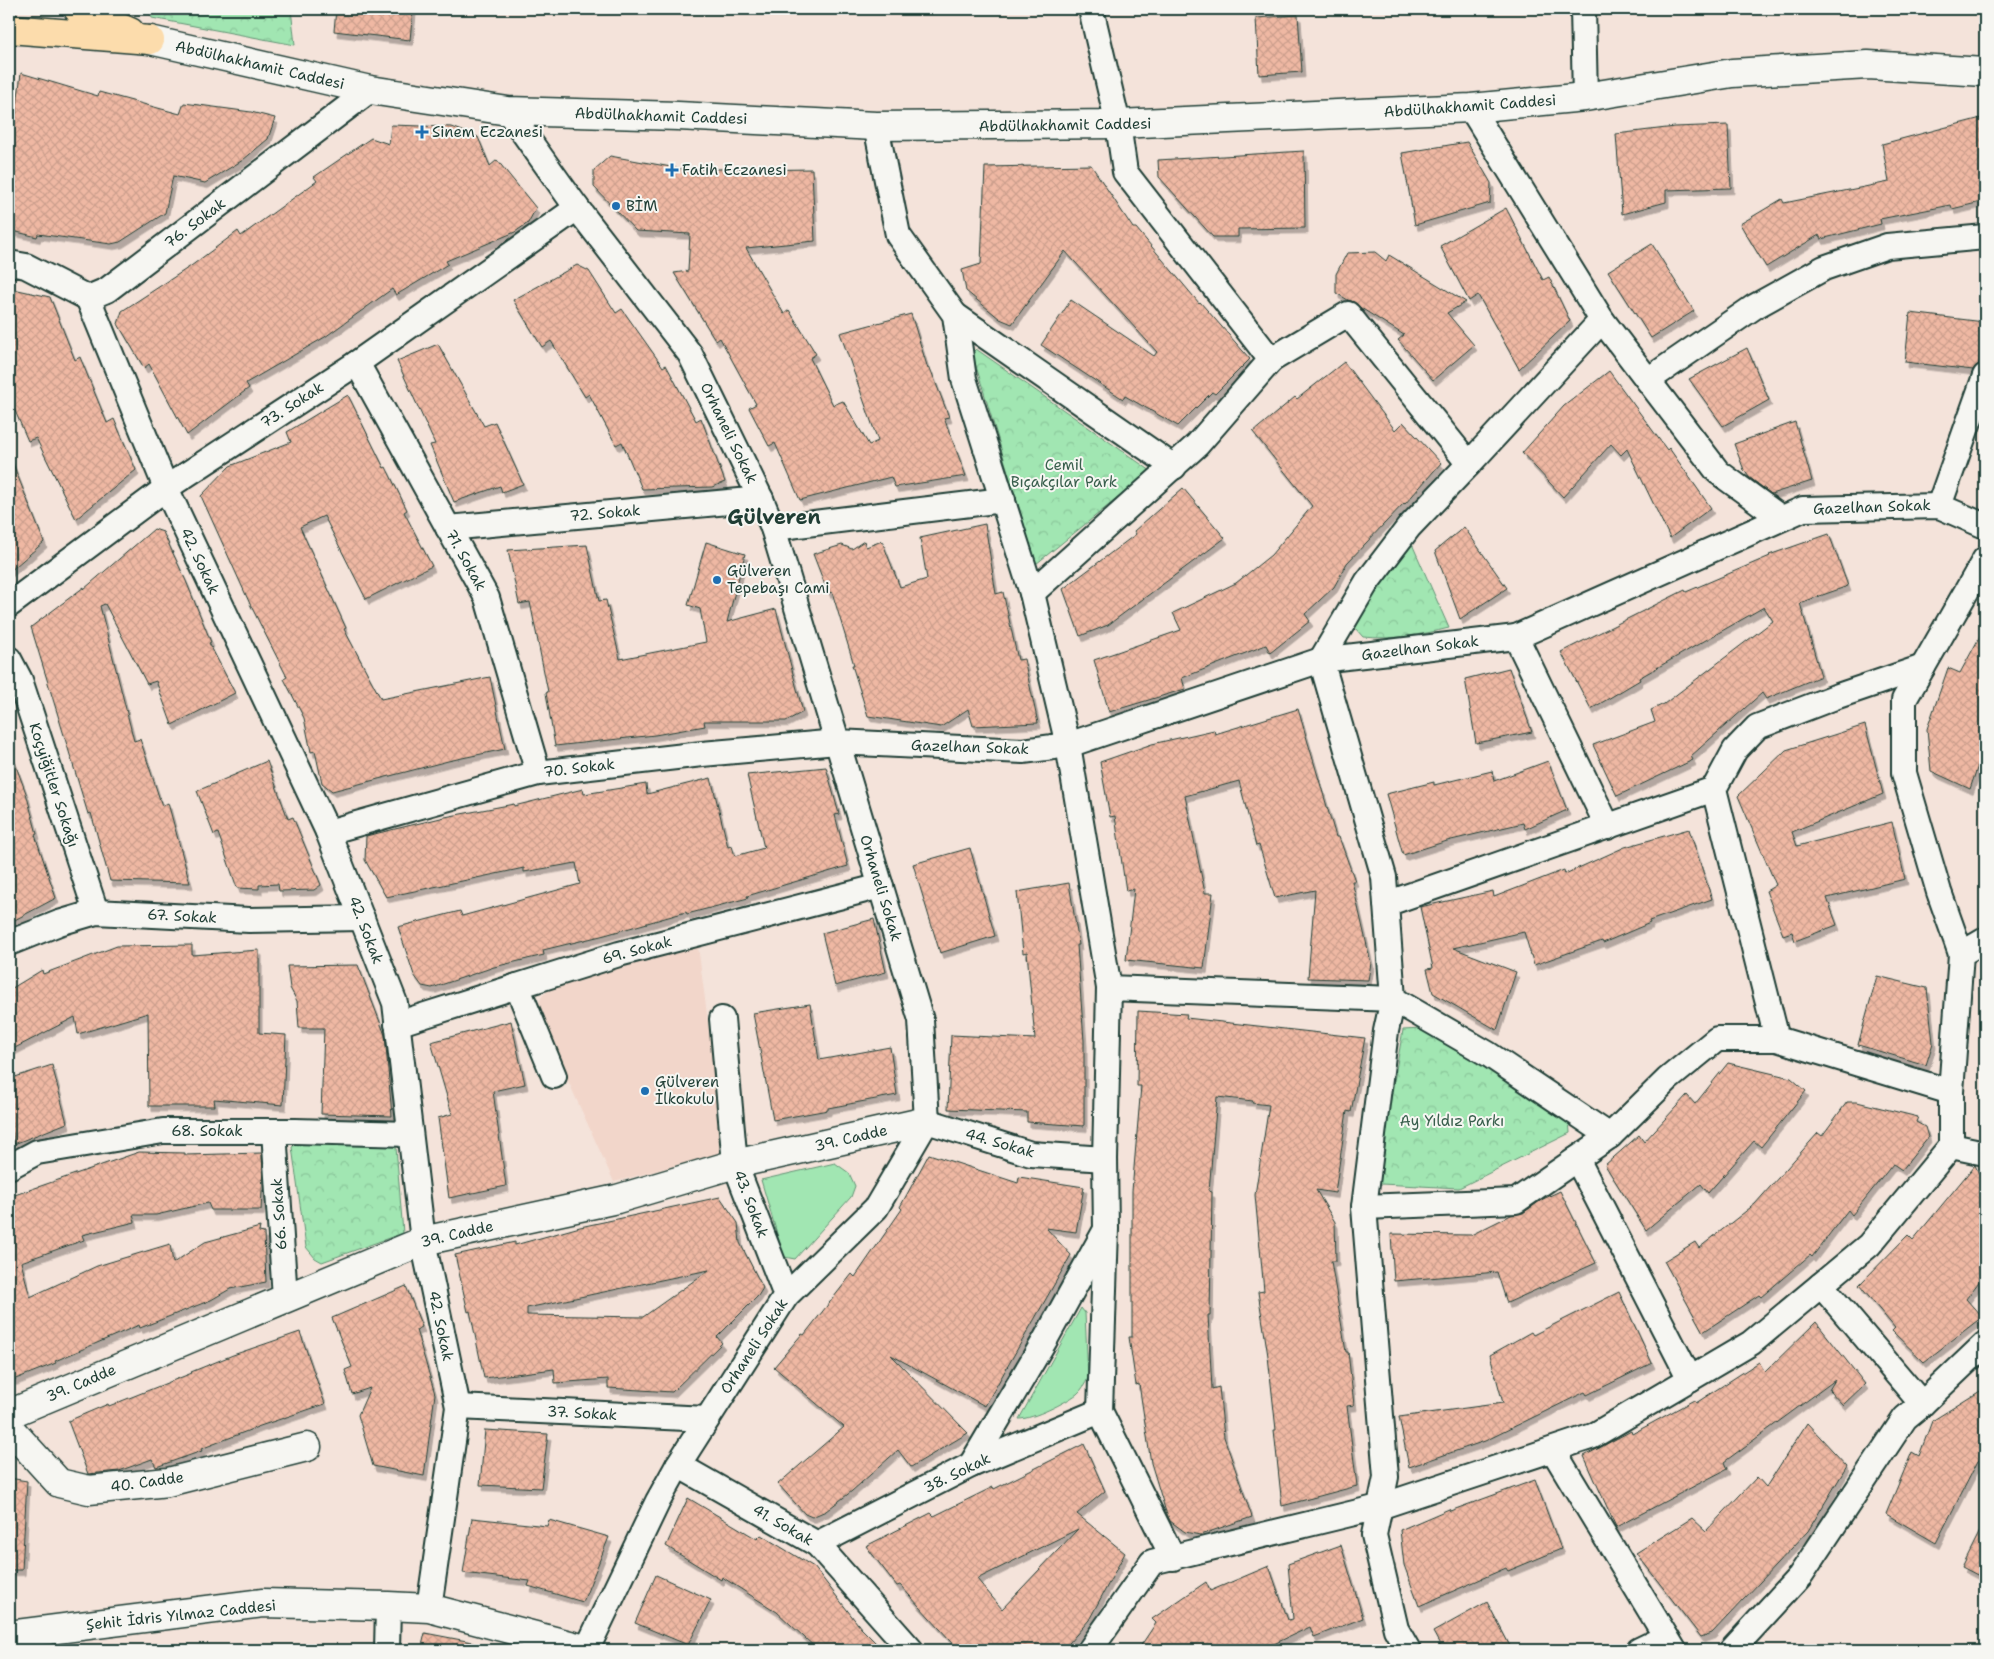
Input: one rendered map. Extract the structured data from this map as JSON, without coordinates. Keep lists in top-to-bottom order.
{
  "streets": {
    "street": [
      "Abdülhakhamit Caddesi",
      "76. Sokak",
      "73. Sokak",
      "Orhaneli Sokak",
      "Gazelhan Sokak",
      "72. Sokak",
      "71. Sokak",
      "42. Sokak",
      "70. Sokak",
      "Koçyiğitler Sokağı",
      "67. Sokak",
      "69. Sokak",
      "68. Sokak",
      "39. Cadde",
      "44. Sokak",
      "43. Sokak",
      "66. Sokak",
      "37. Sokak",
      "38. Sokak",
      "40. Cadde",
      "41. Sokak",
      "Şehit İdris Yılmaz Caddesi"
    ]
  },
  "crossings": [
    ["Abdülhakhamit Caddesi", "76. Sokak"],
    ["Abdülhakhamit Caddesi", "Orhaneli Sokak"],
    ["76. Sokak", "42. Sokak"],
    ["73. Sokak", "Orhaneli Sokak"],
    ["73. Sokak", "71. Sokak"],
    ["73. Sokak", "42. Sokak"],
    ["Orhaneli Sokak", "Gazelhan Sokak"],
    ["Orhaneli Sokak", "72. Sokak"],
    ["Orhaneli Sokak", "70. Sokak"],
    ["Orhaneli Sokak", "69. Sokak"],
    ["Orhaneli Sokak", "39. Cadde"],
    ["Orhaneli Sokak", "44. Sokak"],
    ["Orhaneli Sokak", "43. Sokak"],
    ["Orhaneli Sokak", "37. Sokak"],
    ["Orhaneli Sokak", "41. Sokak"],
    ["Orhaneli Sokak", "Şehit İdris Yılmaz Caddesi"],
    ["Gazelhan Sokak", "70. Sokak"],
    ["72. Sokak", "71. Sokak"],
    ["71. Sokak", "70. Sokak"],
    ["42. Sokak", "70. Sokak"],
    ["42. Sokak", "67. Sokak"],
    ["42. Sokak", "69. Sokak"],
    ["42. Sokak", "68. Sokak"],
    ["42. Sokak", "39. Cadde"],
    ["42. Sokak", "37. Sokak"],
    ["42. Sokak", "Şehit İdris Yılmaz Caddesi"],
    ["Koçyiğitler Sokağı", "67. Sokak"],
    ["68. Sokak", "66. Sokak"],
    ["39. Cadde", "44. Sokak"],
    ["39. Cadde", "43. Sokak"],
    ["39. Cadde", "66. Sokak"],
    ["38. Sokak", "41. Sokak"]
  ],
  "districts": ["Gülveren"],
  "parks": ["Cemil Bıçakçılar Park", "Ay Yıldız Parkı"],
  "places": {
    "health": ["Sinem Eczanesi", "Fatih Eczanesi"],
    "other": ["BİM", "Gülveren Tepebaşı Cami", "Gülveren İlkokulu"]
  }
}
